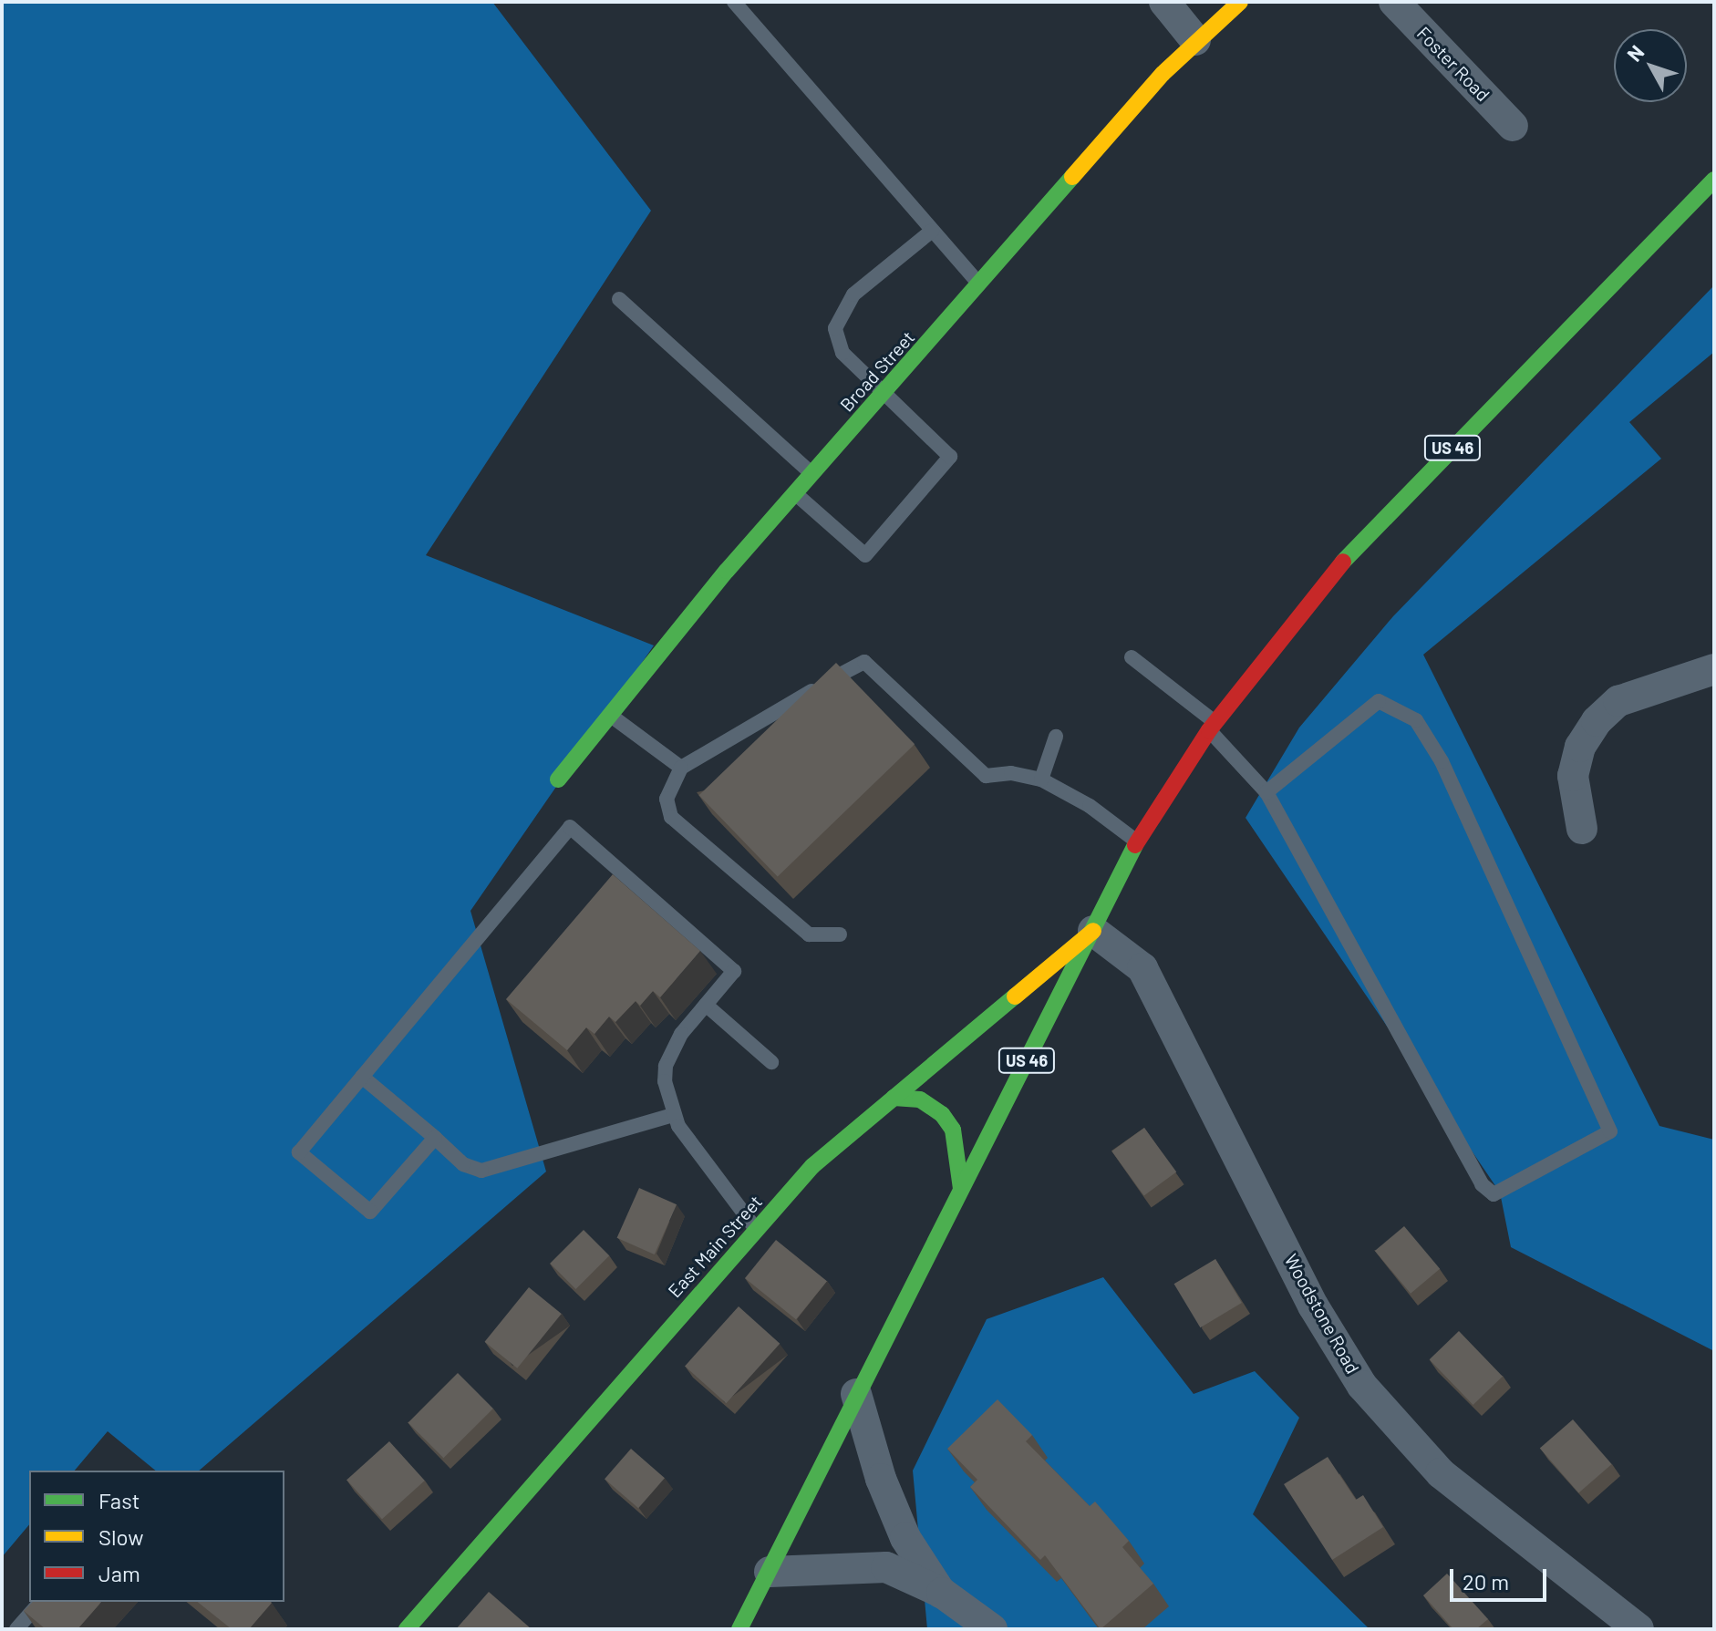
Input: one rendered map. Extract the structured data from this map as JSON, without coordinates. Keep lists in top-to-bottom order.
{
  "streets": {
    "street": [
      "Foster Road",
      "Broad Street",
      "US 46",
      "East Main Street",
      "Woodstone Road"
    ]
  },
  "crossings": [
    ["US 46", "East Main Street"],
    ["US 46", "Woodstone Road"],
    ["East Main Street", "Woodstone Road"]
  ],
  "legend": ["Fast", "Slow", "Jam"],
  "scale_bar": "20 m",
  "north": "top left"
}
